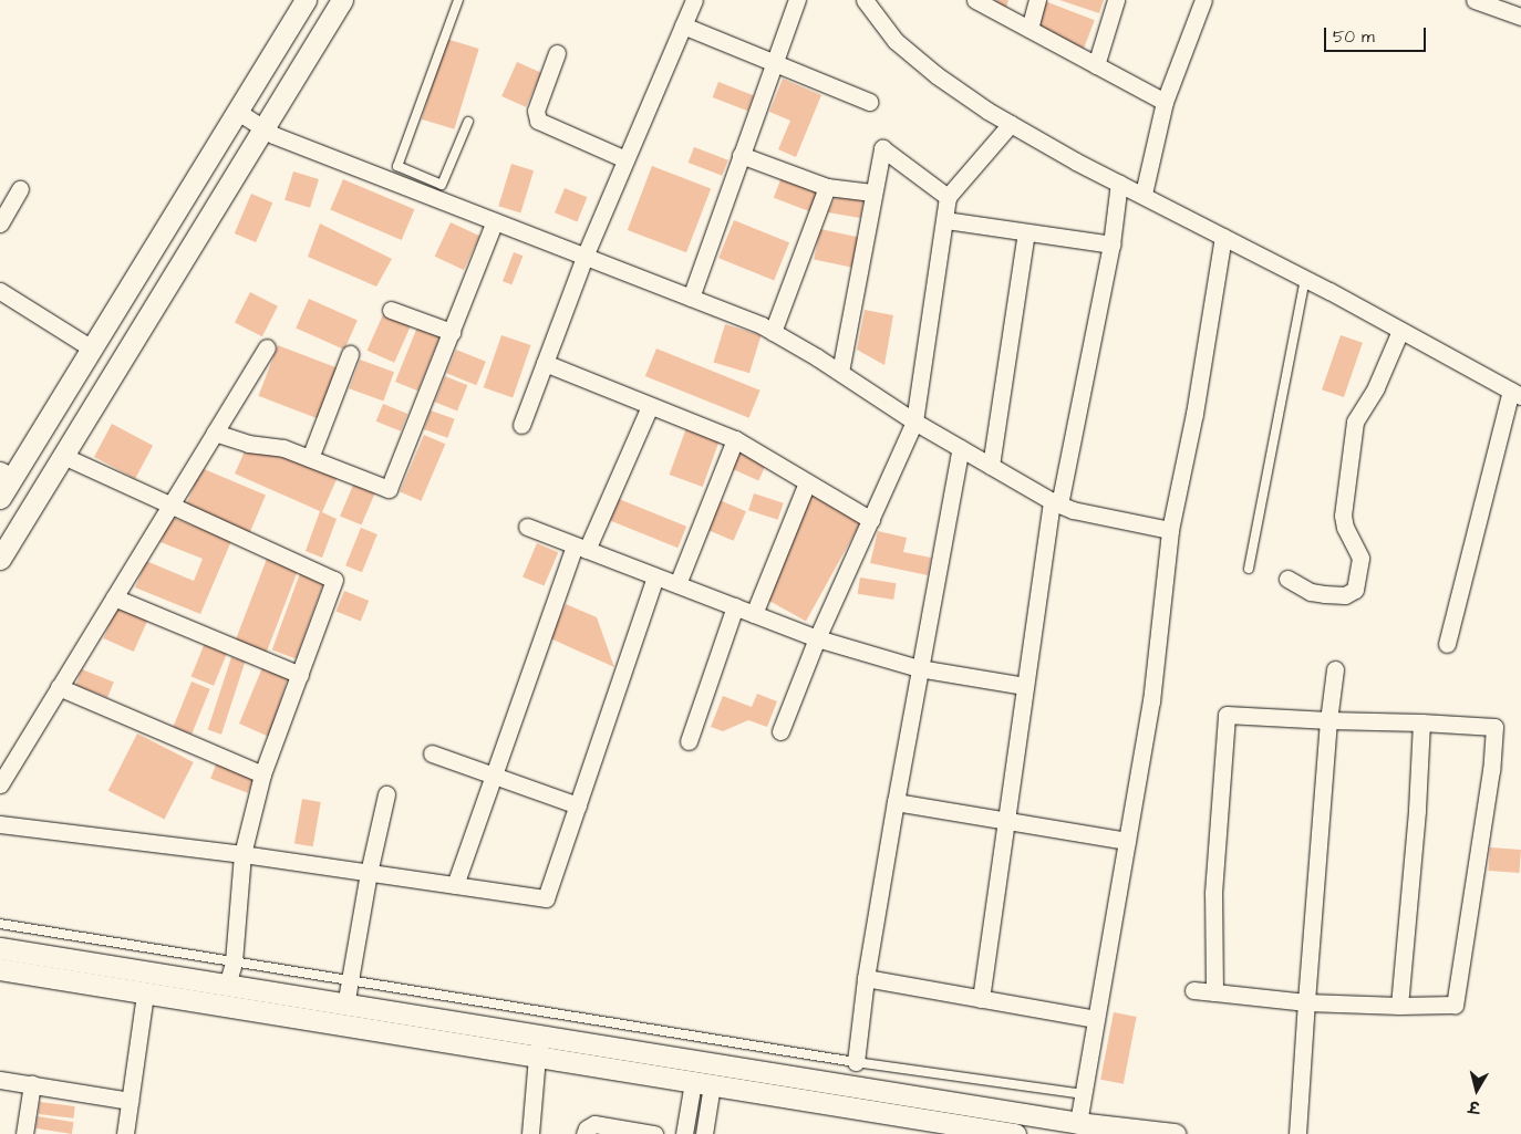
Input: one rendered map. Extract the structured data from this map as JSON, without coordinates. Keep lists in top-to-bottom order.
{
  "scale_bar": "50 m",
  "north": "bottom"
}
